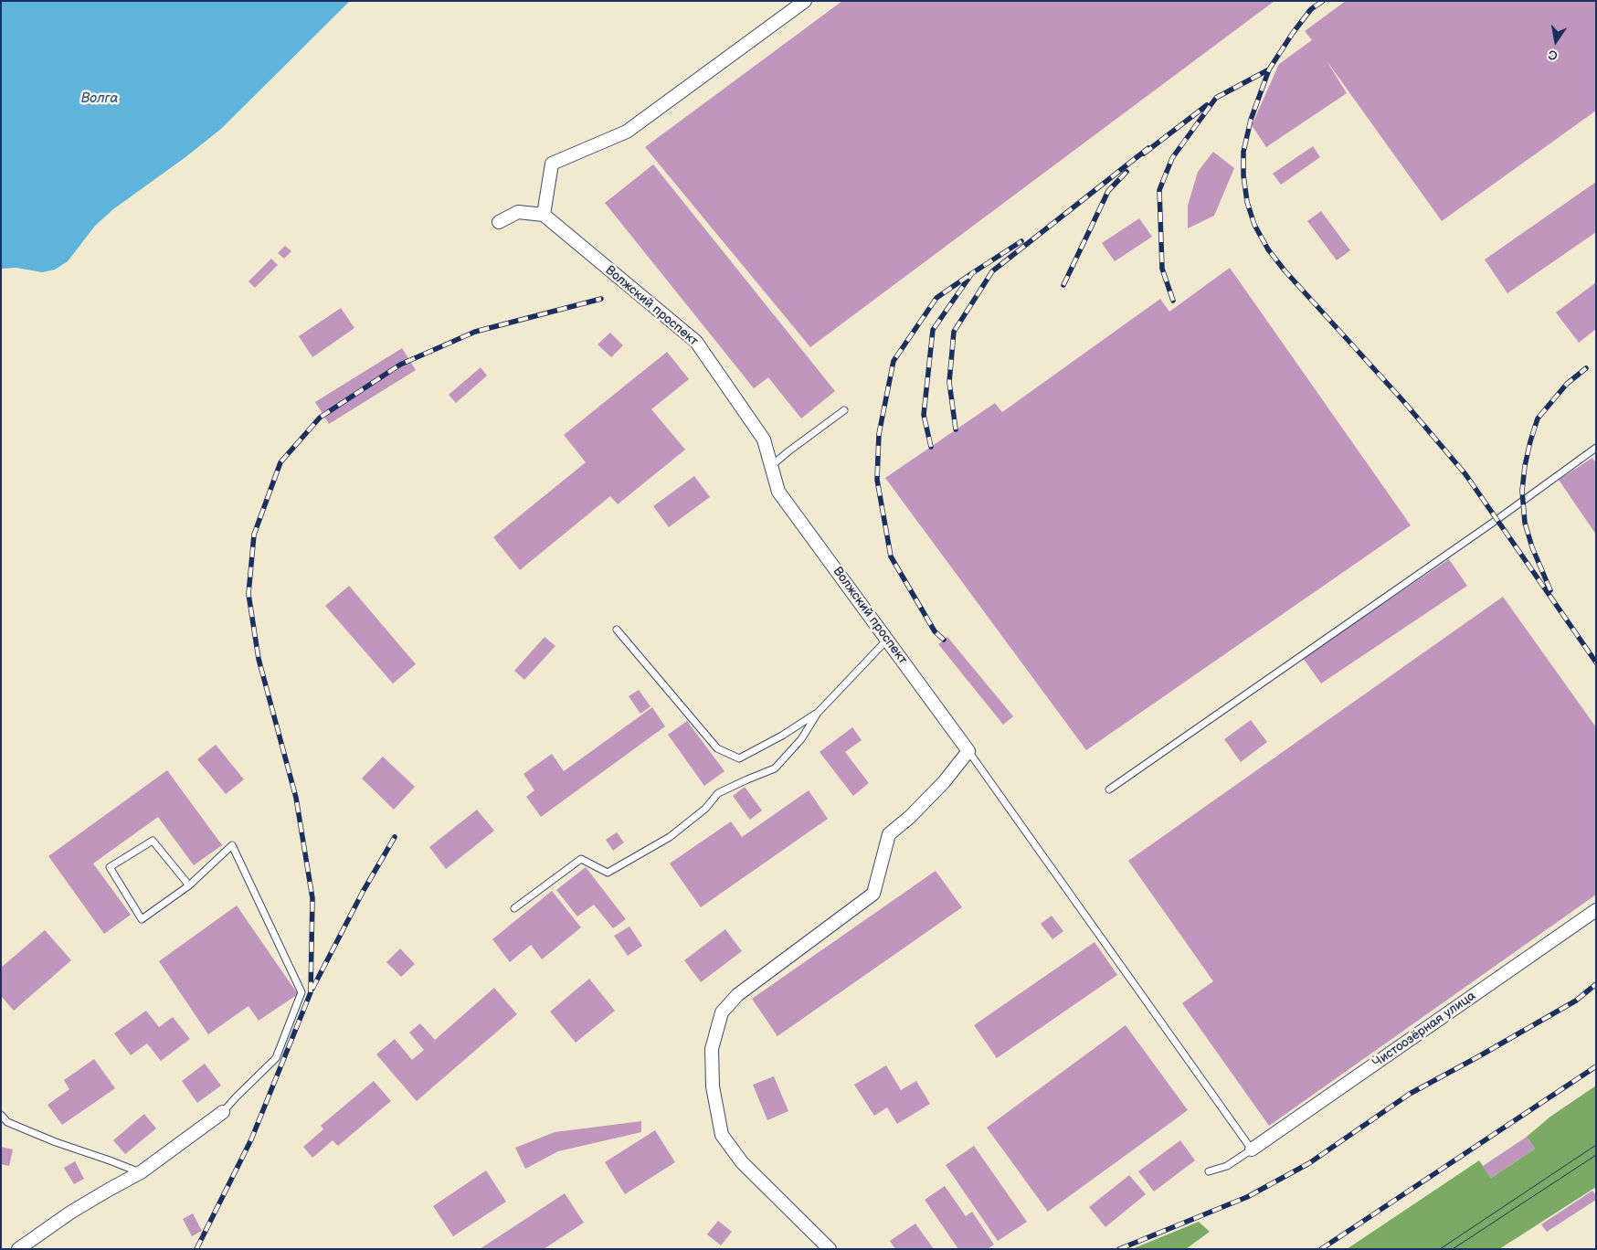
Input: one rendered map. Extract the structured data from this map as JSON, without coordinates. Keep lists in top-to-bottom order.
{
  "streets": {
    "street": ["Волжский проспект", "Чистоозёрная улица"]
  },
  "water": ["Волга"],
  "north": "bottom"
}
